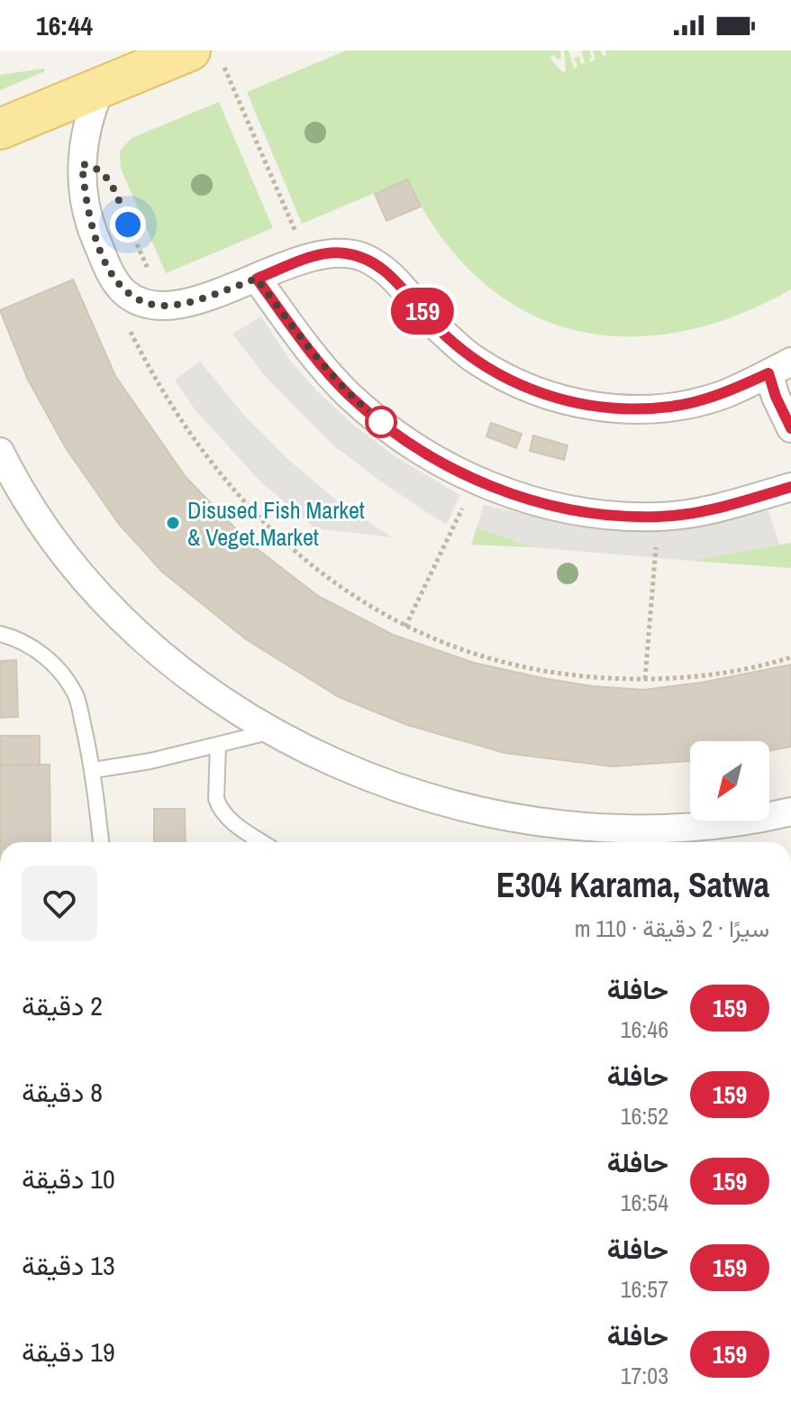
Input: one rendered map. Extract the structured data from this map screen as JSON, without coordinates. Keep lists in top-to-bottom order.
{
  "places": ["Disused Fish Market & Veget.Market"],
  "lines": ["bus line 159"],
  "north": "bottom left",
  "page": {
    "status": "16:44",
    "on_map": "159",
    "heading": ["E304 Karama, Satwa", "سيرًا · 2 دقيقة · 110 m"],
    "list": [
      {
        "mark": "159",
        "name": "حافلة",
        "note": "16:46",
        "value": "2 دقيقة"
      },
      {
        "mark": "159",
        "name": "حافلة",
        "note": "16:52",
        "value": "8 دقيقة"
      },
      {
        "mark": "159",
        "name": "حافلة",
        "note": "16:54",
        "value": "10 دقيقة"
      },
      {
        "mark": "159",
        "name": "حافلة",
        "note": "16:57",
        "value": "13 دقيقة"
      },
      {
        "mark": "159",
        "name": "حافلة",
        "note": "17:03",
        "value": "19 دقيقة"
      }
    ]
  }
}
